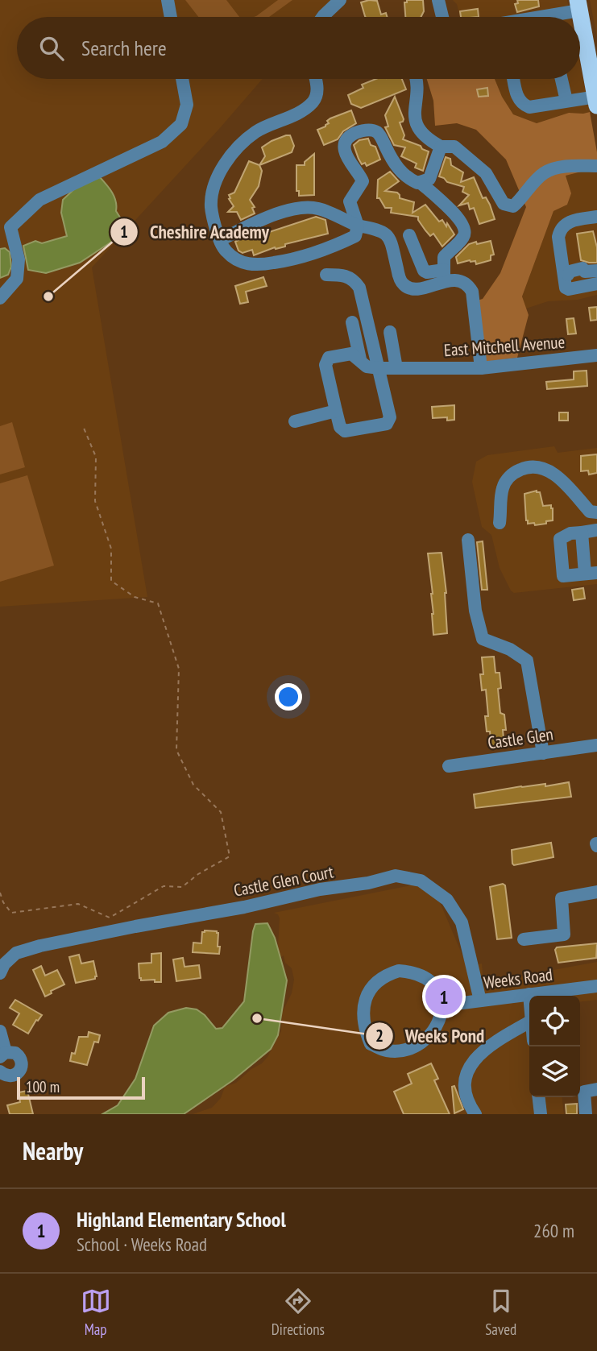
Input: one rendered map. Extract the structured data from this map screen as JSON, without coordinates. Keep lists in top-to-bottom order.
{
  "streets": {
    "street": [
      "East Mitchell Avenue",
      "Castle Glen",
      "Castle Glen Court",
      "Weeks Road"
    ]
  },
  "crossings": [
    ["Castle Glen Court", "Weeks Road"]
  ],
  "places": ["Cheshire Academy", "Weeks Pond"],
  "scale_bar": "100 m",
  "page": {
    "search": "Search here",
    "pins": "1",
    "scale": "100 m",
    "heading": "Nearby",
    "list": [
      {
        "mark": "1",
        "name": "Highland Elementary School",
        "note": "School · Weeks Road",
        "value": "260 m"
      }
    ],
    "nav": ["Map", "Directions", "Saved"]
  }
}
